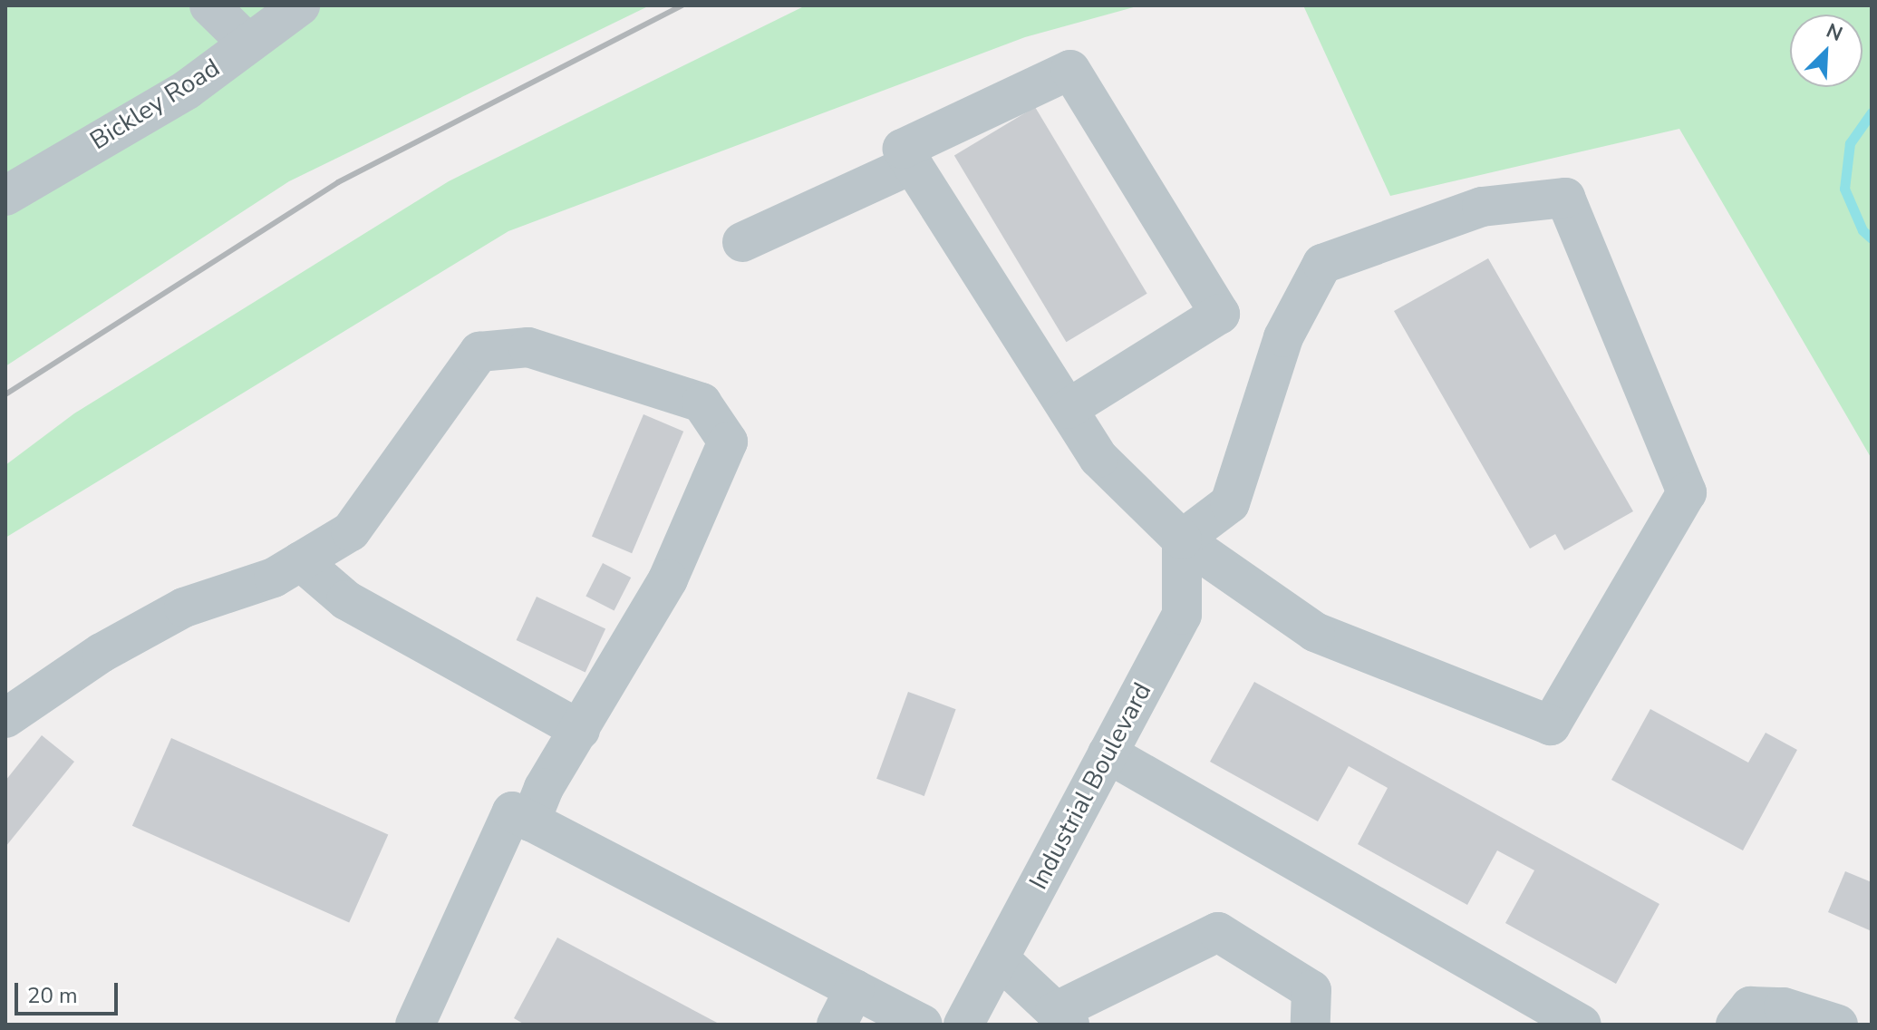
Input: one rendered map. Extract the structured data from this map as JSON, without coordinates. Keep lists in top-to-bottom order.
{
  "streets": {
    "street": ["Bickley Road", "Industrial Boulevard"]
  },
  "scale_bar": "20 m",
  "north": "top right"
}
